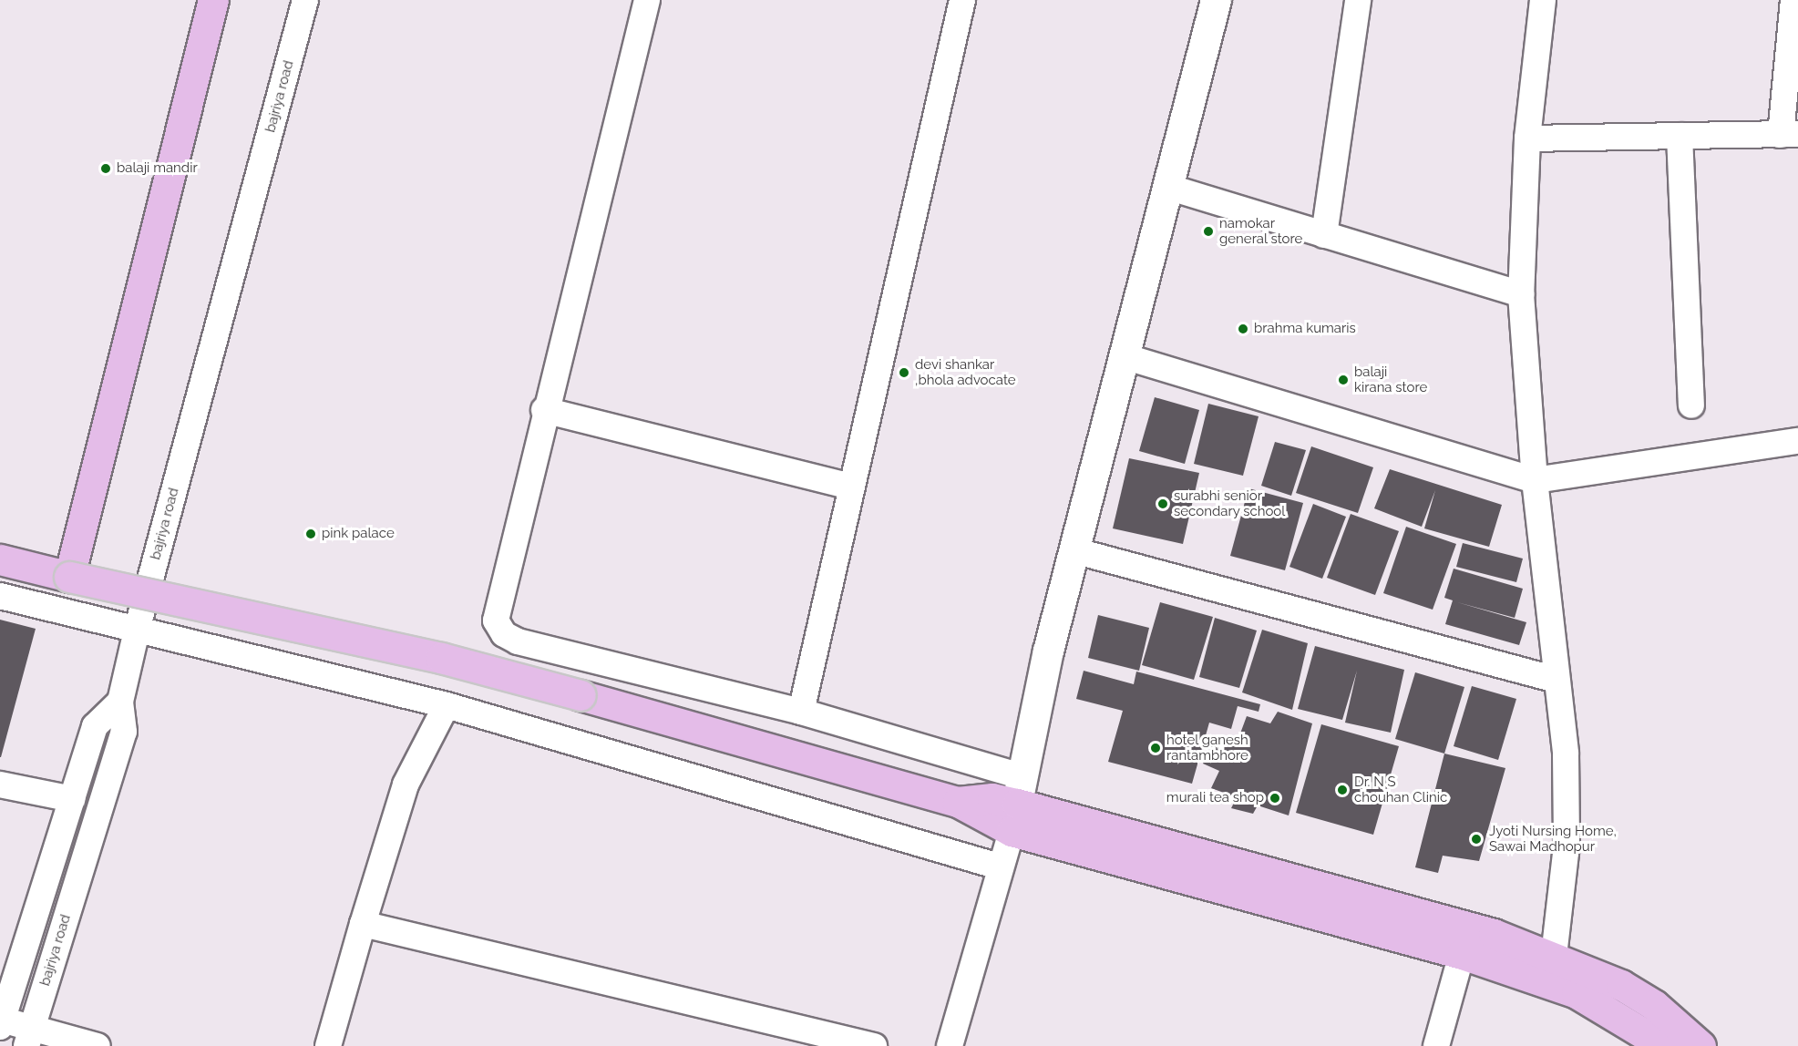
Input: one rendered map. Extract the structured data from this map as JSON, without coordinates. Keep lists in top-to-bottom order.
{
  "streets": {
    "street": ["bajriya road"]
  },
  "places": [
    "balaji mandir",
    "namokar general store",
    "brahma kumaris",
    "devi shankar ,bhola advocate",
    "balaji kirana store",
    "surabhi senior secondary school",
    "pink palace",
    "hotel ganesh rantambhore",
    "Dr. N S chouhan Clinic",
    "murali tea shop",
    "Jyoti Nursing Home, Sawai Madhopur"
  ]
}
